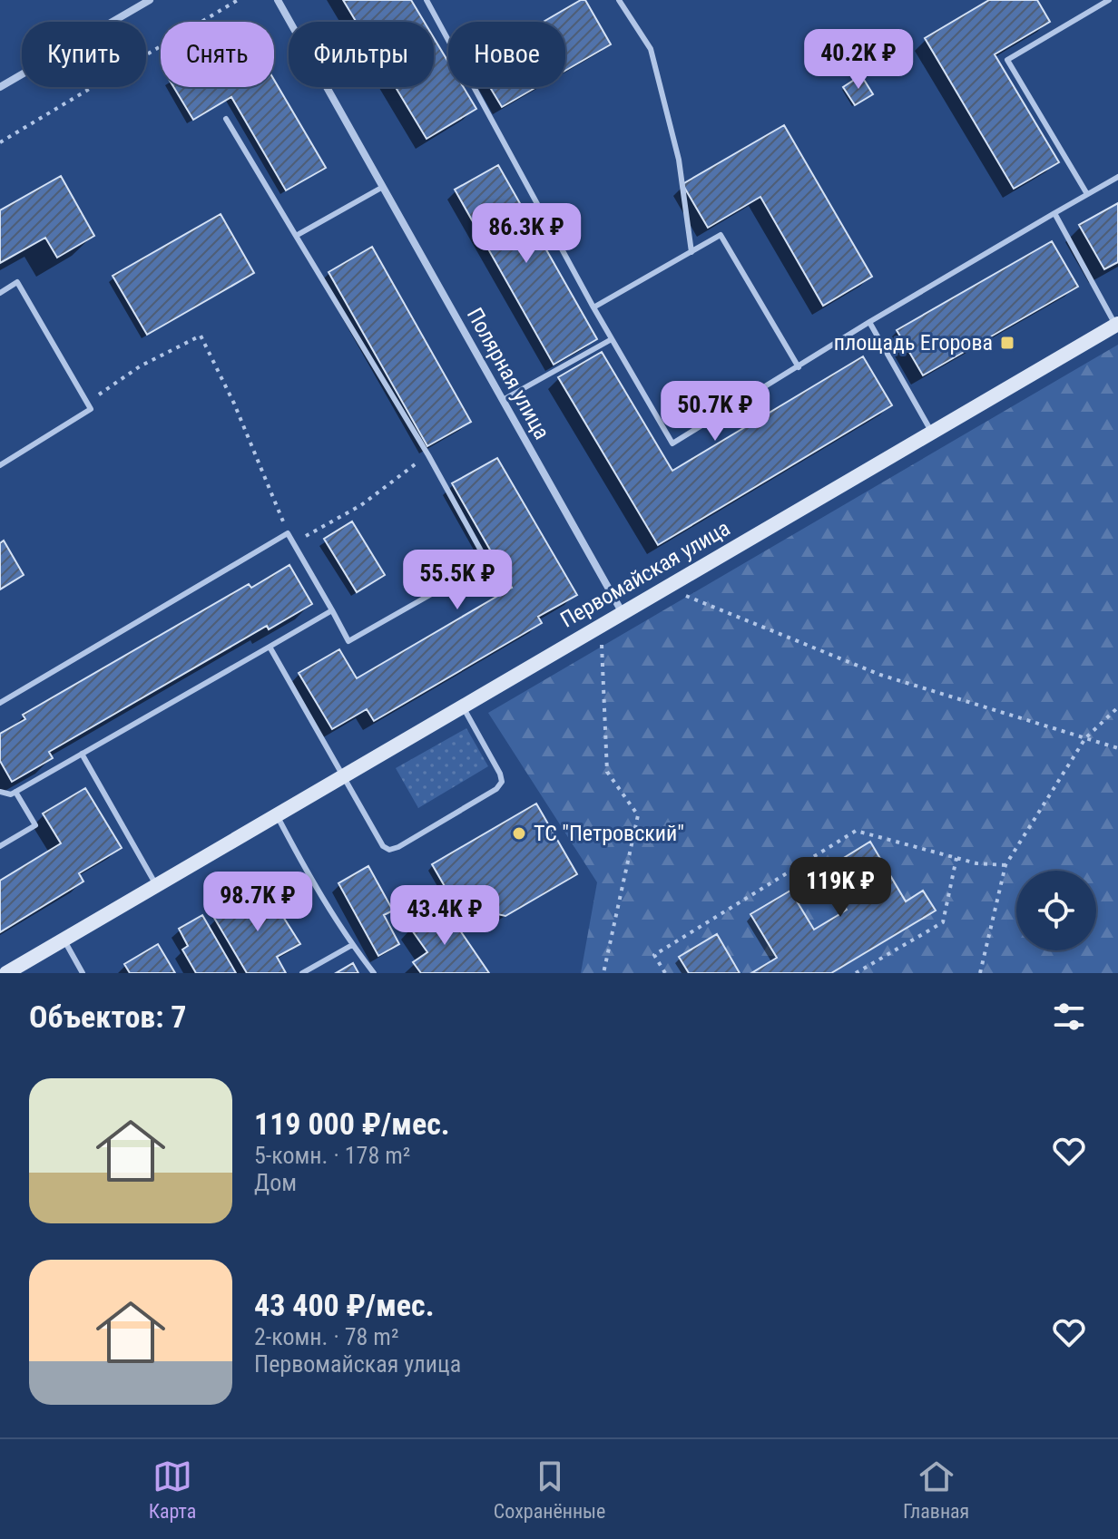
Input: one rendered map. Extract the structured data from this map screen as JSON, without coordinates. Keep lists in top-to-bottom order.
{
  "streets": {
    "street": ["Полярная улица", "Первомайская улица"]
  },
  "crossings": [
    ["Полярная улица", "Первомайская улица"]
  ],
  "places": {
    "transit": ["площадь Егорова"],
    "other": ["ТС \"Петровский\""]
  },
  "page": {
    "chip": [
      "Купить",
      "Снять",
      "Фильтры",
      "Новое"
    ],
    "price": [
      "40.2K ₽",
      "86.3K ₽",
      "50.7K ₽",
      "55.5K ₽",
      "119K ₽",
      "98.7K ₽",
      "43.4K ₽"
    ],
    "heading": "Объектов: 7",
    "list": [
      {
        "name": "119 000 ₽/мес.",
        "note": "5-комн. · 178 m² · Дом"
      },
      {
        "name": "43 400 ₽/мес.",
        "note": "2-комн. · 78 m² · Первомайская улица"
      }
    ],
    "tabs": ["Карта", "Сохранённые", "Главная"]
  }
}
